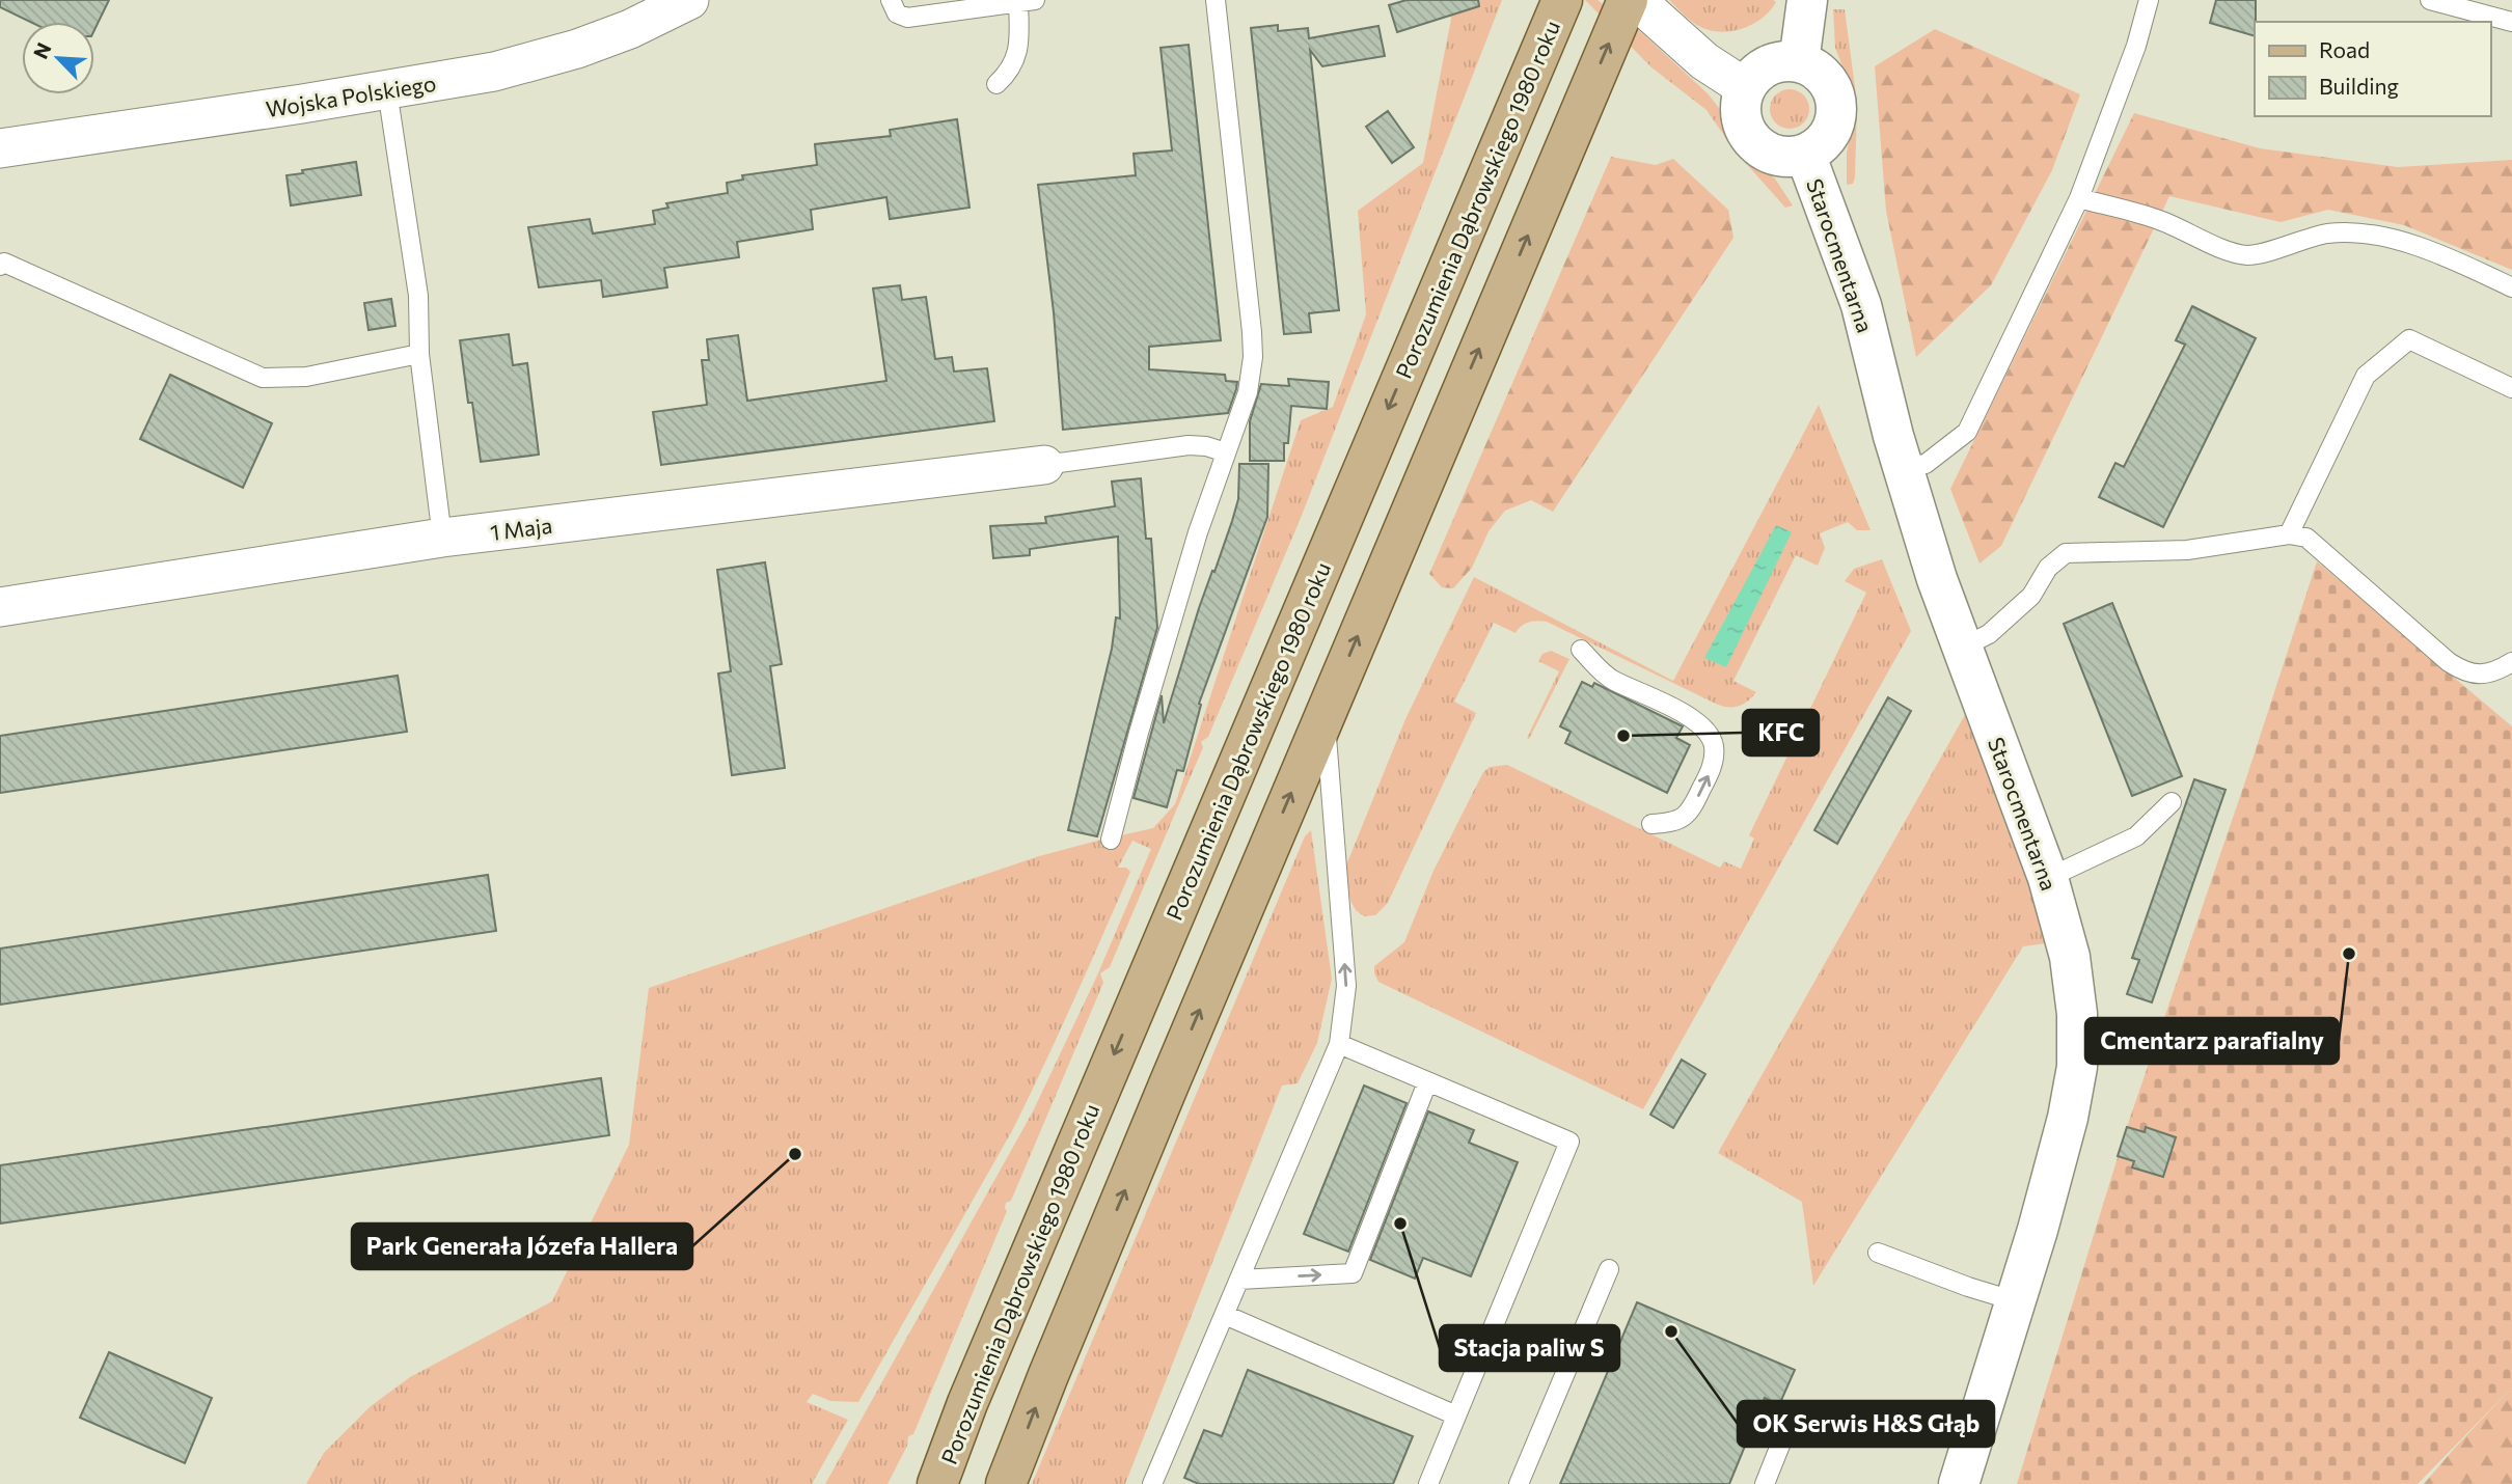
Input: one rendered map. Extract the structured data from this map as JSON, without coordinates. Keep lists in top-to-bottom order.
{
  "streets": {
    "main road": ["Porozumienia Dąbrowskiego 1980 roku"],
    "street": ["Wojska Polskiego", "Starocmentarna", "1 Maja"]
  },
  "places": [
    "KFC",
    "Cmentarz parafialny",
    "Park Generała Józefa Hallera",
    "Stacja paliw S",
    "OK Serwis H&S Głąb"
  ],
  "legend": ["Road", "Building"],
  "north": "top left"
}
